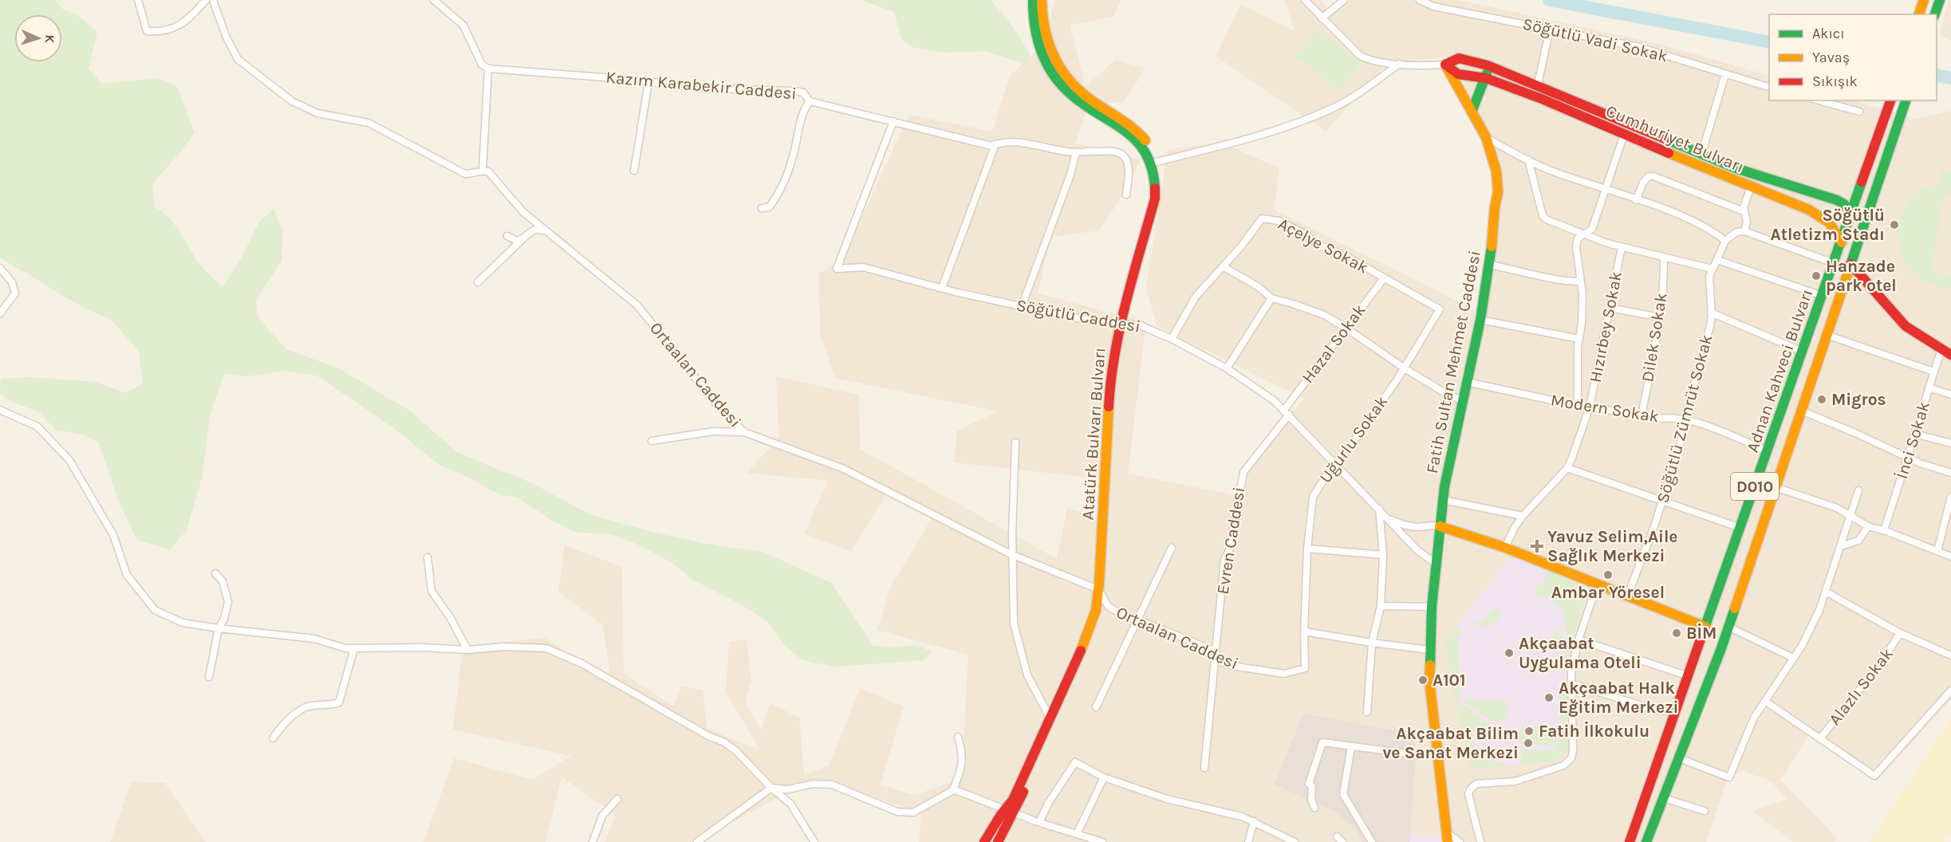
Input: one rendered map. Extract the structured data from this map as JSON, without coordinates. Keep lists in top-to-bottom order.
{
  "streets": {
    "main road": [
      "Cumhuriyet Bulvarı",
      "Fatih Sultan Mehmet Caddesi",
      "Adnan Kahveci Bulvarı",
      "Atatürk Bulvarı Bulvarı",
      "D010"
    ],
    "street": [
      "Söğütlü Vadi Sokak",
      "Kazım Karabekir Caddesi",
      "Açelye Sokak",
      "Söğütlü Caddesi",
      "Hızırbey Sokak",
      "Dilek Sokak",
      "Hazal Sokak",
      "Ortaalan Caddesi",
      "Modern Sokak",
      "Söğütlü Zümrüt Sokak",
      "Uğurlu Sokak",
      "İnci Sokak",
      "Evren Caddesi",
      "Alazlı Sokak"
    ]
  },
  "crossings": [
    ["Kazım Karabekir Caddesi", "Söğütlü Caddesi"],
    ["Cumhuriyet Bulvarı", "Fatih Sultan Mehmet Caddesi"],
    ["Cumhuriyet Bulvarı", "Adnan Kahveci Bulvarı"],
    ["Açelye Sokak", "Hazal Sokak"],
    ["Açelye Sokak", "Uğurlu Sokak"],
    ["Söğütlü Caddesi", "Hazal Sokak"],
    ["Söğütlü Caddesi", "Fatih Sultan Mehmet Caddesi"],
    ["Söğütlü Caddesi", "Atatürk Bulvarı Bulvarı"],
    ["Söğütlü Caddesi", "Uğurlu Sokak"],
    ["Söğütlü Caddesi", "Evren Caddesi"],
    ["Hızırbey Sokak", "Modern Sokak"],
    ["Dilek Sokak", "Modern Sokak"],
    ["Hazal Sokak", "Evren Caddesi"],
    ["Fatih Sultan Mehmet Caddesi", "Modern Sokak"],
    ["Adnan Kahveci Bulvarı", "Modern Sokak"],
    ["Ortaalan Caddesi", "Atatürk Bulvarı Bulvarı"],
    ["Ortaalan Caddesi", "Uğurlu Sokak"],
    ["Ortaalan Caddesi", "Evren Caddesi"],
    ["Modern Sokak", "Söğütlü Zümrüt Sokak"]
  ],
  "places": {
    "other": [
      "Söğütlü Atletizm Stadı",
      "Hanzade park otel",
      "Migros",
      "Ambar Yöresel",
      "BİM",
      "Akçaabat Uygulama Oteli",
      "A101",
      "Akçaabat Halk Eğitim Merkezi",
      "Fatih İlkokulu",
      "Akçaabat Bilim ve Sanat Merkezi"
    ],
    "health": ["Yavuz Selim,Aile Sağlık Merkezi"]
  },
  "legend": ["Akıcı", "Yavaş", "Sıkışık"],
  "north": "right"
}
